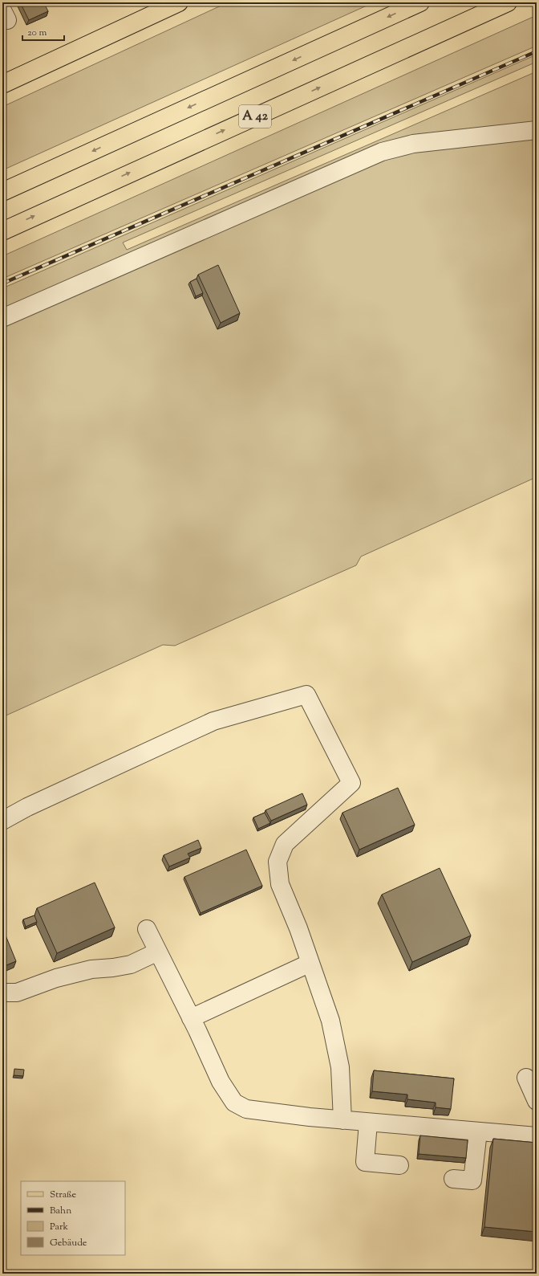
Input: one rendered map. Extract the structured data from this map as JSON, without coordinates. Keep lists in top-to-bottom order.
{
  "streets": {
    "main road": ["A 42"]
  },
  "legend": [
    "Straße",
    "Bahn",
    "Park",
    "Gebäude"
  ],
  "scale_bar": "20 m"
}
